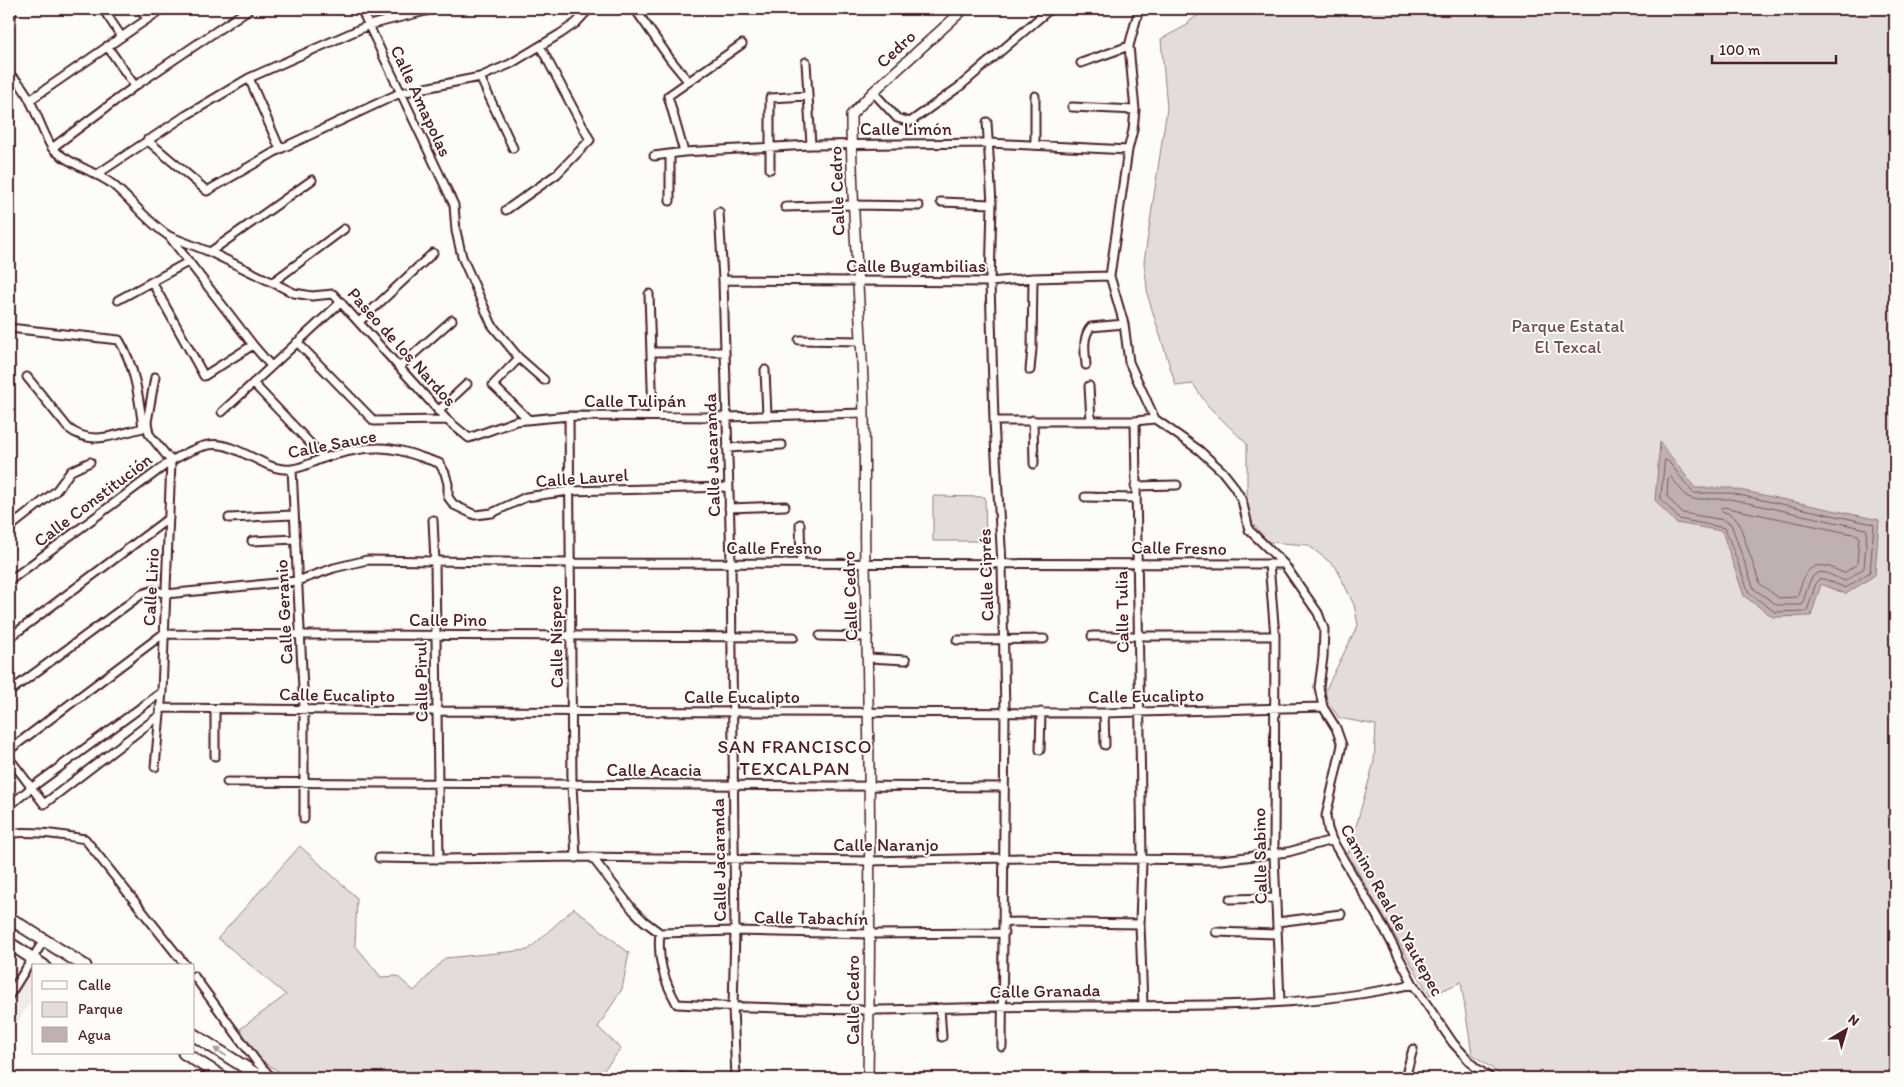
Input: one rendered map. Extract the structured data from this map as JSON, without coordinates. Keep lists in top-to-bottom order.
{
  "streets": {
    "street": [
      "Cedro",
      "Calle Amapolas",
      "Calle Limón",
      "Calle Cedro",
      "Calle Bugambilias",
      "Paseo de los Nardos",
      "Calle Tulipán",
      "Calle Sauce",
      "Calle Jacaranda",
      "Calle Laurel",
      "Calle Constitución",
      "Calle Fresno",
      "Calle Ciprés",
      "Calle Lirio",
      "Calle Geranio",
      "Calle Tulia",
      "Calle Pino",
      "Calle Níspero",
      "Calle Pirul",
      "Calle Eucalipto",
      "Calle Acacia",
      "Calle Naranjo",
      "Calle Sabino",
      "Camino Real de Yautepec",
      "Calle Tabachín",
      "Calle Granada"
    ]
  },
  "crossings": [
    ["Cedro", "Calle Cedro"],
    ["Calle Limón", "Calle Cedro"],
    ["Calle Limón", "Calle Ciprés"],
    ["Calle Cedro", "Calle Bugambilias"],
    ["Calle Cedro", "Calle Tulipán"],
    ["Calle Cedro", "Calle Fresno"],
    ["Calle Cedro", "Calle Eucalipto"],
    ["Calle Cedro", "Calle Acacia"],
    ["Calle Cedro", "Calle Naranjo"],
    ["Calle Cedro", "Calle Tabachín"],
    ["Calle Cedro", "Calle Granada"],
    ["Calle Bugambilias", "Calle Jacaranda"],
    ["Calle Bugambilias", "Calle Ciprés"],
    ["Paseo de los Nardos", "Calle Tulipán"],
    ["Calle Tulipán", "Calle Jacaranda"],
    ["Calle Tulipán", "Calle Níspero"],
    ["Calle Sauce", "Calle Laurel"],
    ["Calle Sauce", "Calle Constitución"],
    ["Calle Sauce", "Calle Lirio"],
    ["Calle Sauce", "Calle Geranio"],
    ["Calle Jacaranda", "Calle Laurel"],
    ["Calle Jacaranda", "Calle Fresno"],
    ["Calle Jacaranda", "Calle Pino"],
    ["Calle Jacaranda", "Calle Eucalipto"],
    ["Calle Jacaranda", "Calle Acacia"],
    ["Calle Jacaranda", "Calle Naranjo"],
    ["Calle Jacaranda", "Calle Tabachín"],
    ["Calle Jacaranda", "Calle Granada"],
    ["Calle Laurel", "Calle Níspero"],
    ["Calle Constitución", "Calle Lirio"],
    ["Calle Fresno", "Calle Ciprés"],
    ["Calle Fresno", "Calle Lirio"],
    ["Calle Fresno", "Calle Geranio"],
    ["Calle Fresno", "Calle Tulia"],
    ["Calle Fresno", "Calle Níspero"],
    ["Calle Fresno", "Calle Pirul"],
    ["Calle Fresno", "Calle Sabino"],
    ["Calle Fresno", "Camino Real de Yautepec"],
    ["Calle Ciprés", "Calle Eucalipto"],
    ["Calle Ciprés", "Calle Acacia"],
    ["Calle Ciprés", "Calle Naranjo"],
    ["Calle Ciprés", "Calle Tabachín"],
    ["Calle Ciprés", "Calle Granada"],
    ["Calle Lirio", "Calle Pino"],
    ["Calle Lirio", "Calle Eucalipto"],
    ["Calle Geranio", "Calle Pino"],
    ["Calle Geranio", "Calle Eucalipto"],
    ["Calle Geranio", "Calle Acacia"],
    ["Calle Tulia", "Calle Eucalipto"],
    ["Calle Tulia", "Calle Naranjo"],
    ["Calle Pino", "Calle Níspero"],
    ["Calle Pino", "Calle Pirul"],
    ["Calle Níspero", "Calle Eucalipto"],
    ["Calle Níspero", "Calle Acacia"],
    ["Calle Níspero", "Calle Naranjo"],
    ["Calle Pirul", "Calle Eucalipto"],
    ["Calle Pirul", "Calle Acacia"],
    ["Calle Pirul", "Calle Naranjo"],
    ["Calle Eucalipto", "Calle Sabino"],
    ["Calle Eucalipto", "Camino Real de Yautepec"],
    ["Calle Naranjo", "Calle Sabino"],
    ["Calle Naranjo", "Camino Real de Yautepec"],
    ["Calle Sabino", "Calle Granada"],
    ["Camino Real de Yautepec", "Calle Granada"],
    ["Calle Tabachín", "Calle Granada"]
  ],
  "districts": ["SAN FRANCISCO TEXCALPAN"],
  "parks": ["Parque Estatal El Texcal"],
  "legend": ["Calle", "Parque", "Agua"],
  "scale_bar": "100 m",
  "north": "top right"
}
